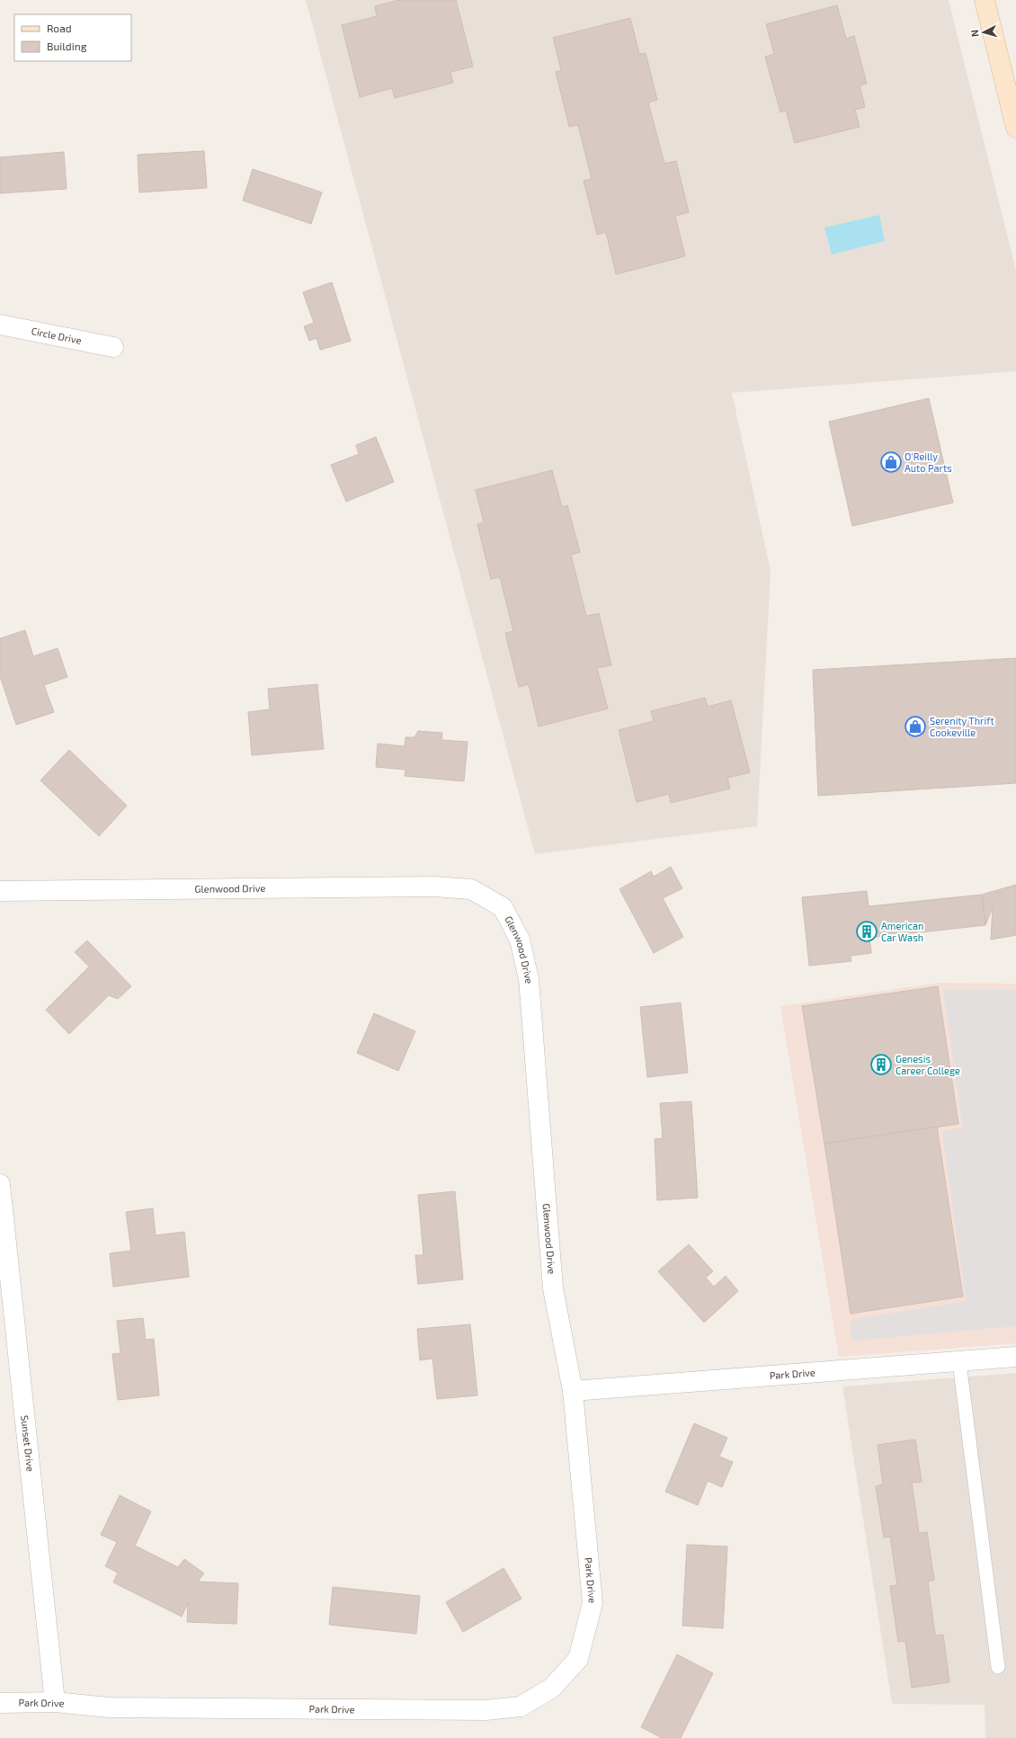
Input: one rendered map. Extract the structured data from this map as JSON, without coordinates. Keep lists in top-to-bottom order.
{
  "streets": {
    "street": [
      "Circle Drive",
      "Glenwood Drive",
      "Park Drive",
      "Sunset Drive"
    ]
  },
  "crossings": [
    ["Glenwood Drive", "Park Drive"],
    ["Park Drive", "Sunset Drive"]
  ],
  "places": {
    "shop": ["O'Reilly Auto Parts", "Serenity Thrift Cookeville"],
    "building": ["American Car Wash", "Genesis Career College"]
  },
  "legend": ["Road", "Building"],
  "north": "left"
}
